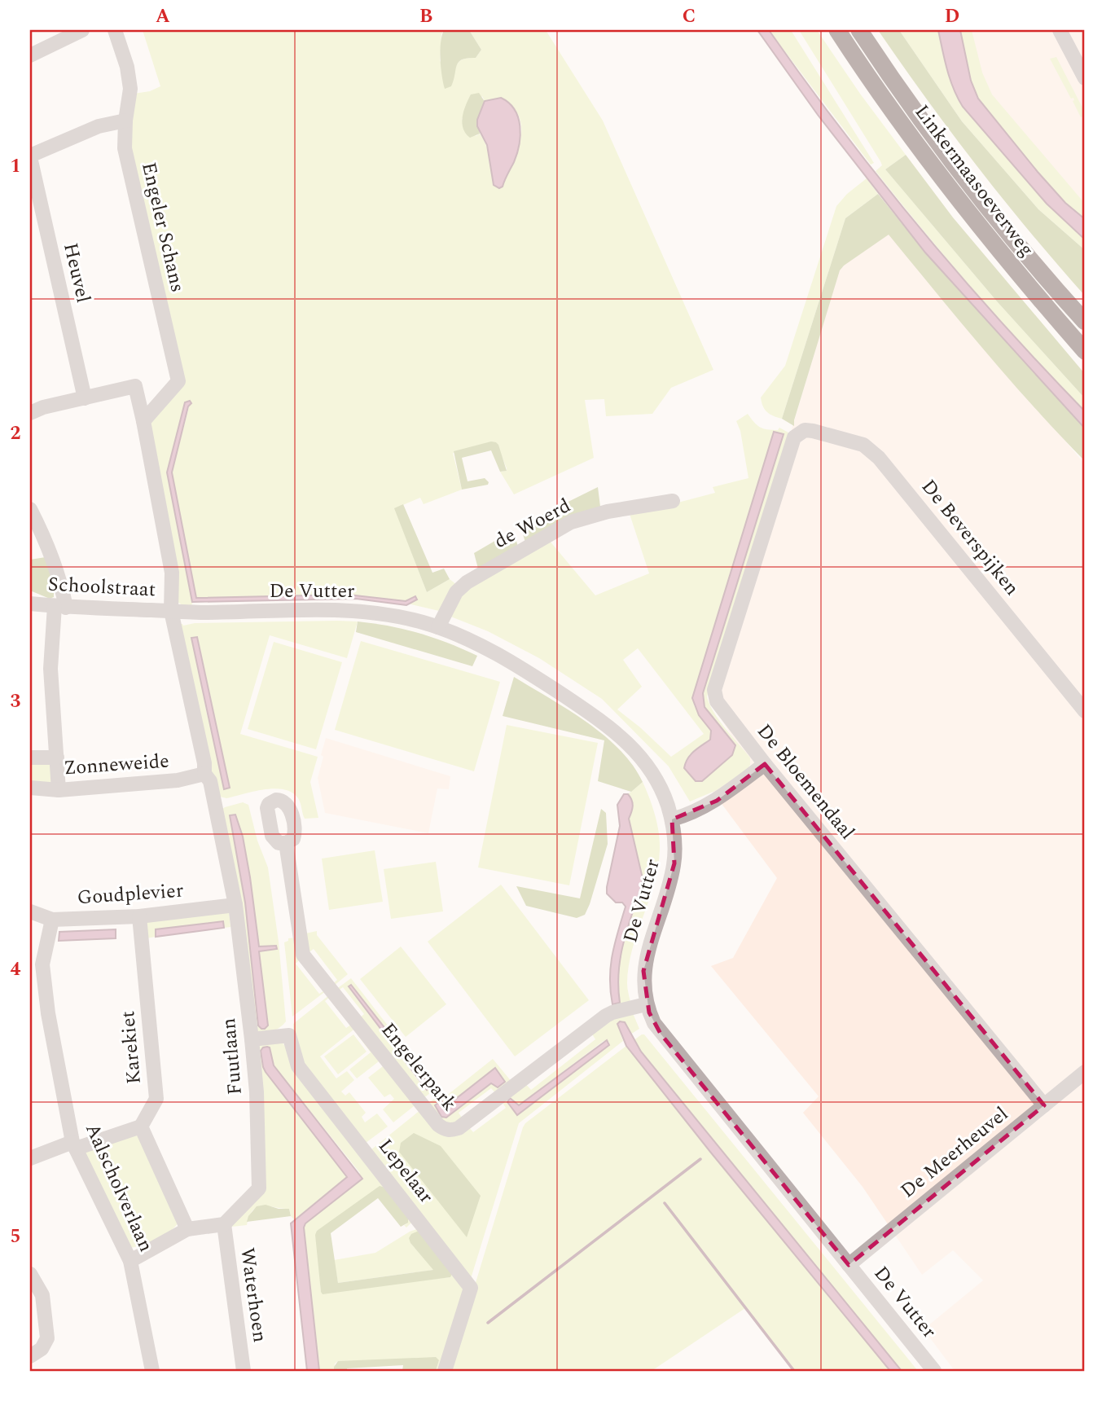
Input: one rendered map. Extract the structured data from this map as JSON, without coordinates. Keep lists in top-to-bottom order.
{
  "streets": {
    "highway": ["Linkermaasoeverweg"],
    "street": [
      "Engeler Schans",
      "Heuvel",
      "de Woerd",
      "De Beverspijken",
      "Schoolstraat",
      "De Vutter",
      "Zonneweide",
      "De Bloemendaal",
      "Goudplevier",
      "Karekiet",
      "Fuutlaan",
      "Engelerpark",
      "De Meerheuvel",
      "Lepelaar",
      "Aalscholverlaan",
      "Waterhoen"
    ]
  },
  "crossings": [
    ["de Woerd", "De Vutter"],
    ["De Beverspijken", "De Bloemendaal"],
    ["Schoolstraat", "De Vutter"],
    ["Schoolstraat", "Fuutlaan"],
    ["De Vutter", "Fuutlaan"],
    ["De Vutter", "Engelerpark"],
    ["De Vutter", "De Meerheuvel"],
    ["Zonneweide", "Fuutlaan"],
    ["De Bloemendaal", "De Meerheuvel"],
    ["Goudplevier", "Karekiet"],
    ["Goudplevier", "Fuutlaan"],
    ["Goudplevier", "Aalscholverlaan"],
    ["Fuutlaan", "Lepelaar"],
    ["Fuutlaan", "Waterhoen"]
  ],
  "grid": {
    "columns": [
      "A",
      "B",
      "C",
      "D"
    ],
    "rows": [
      "1",
      "2",
      "3",
      "4",
      "5"
    ]
  }
}
